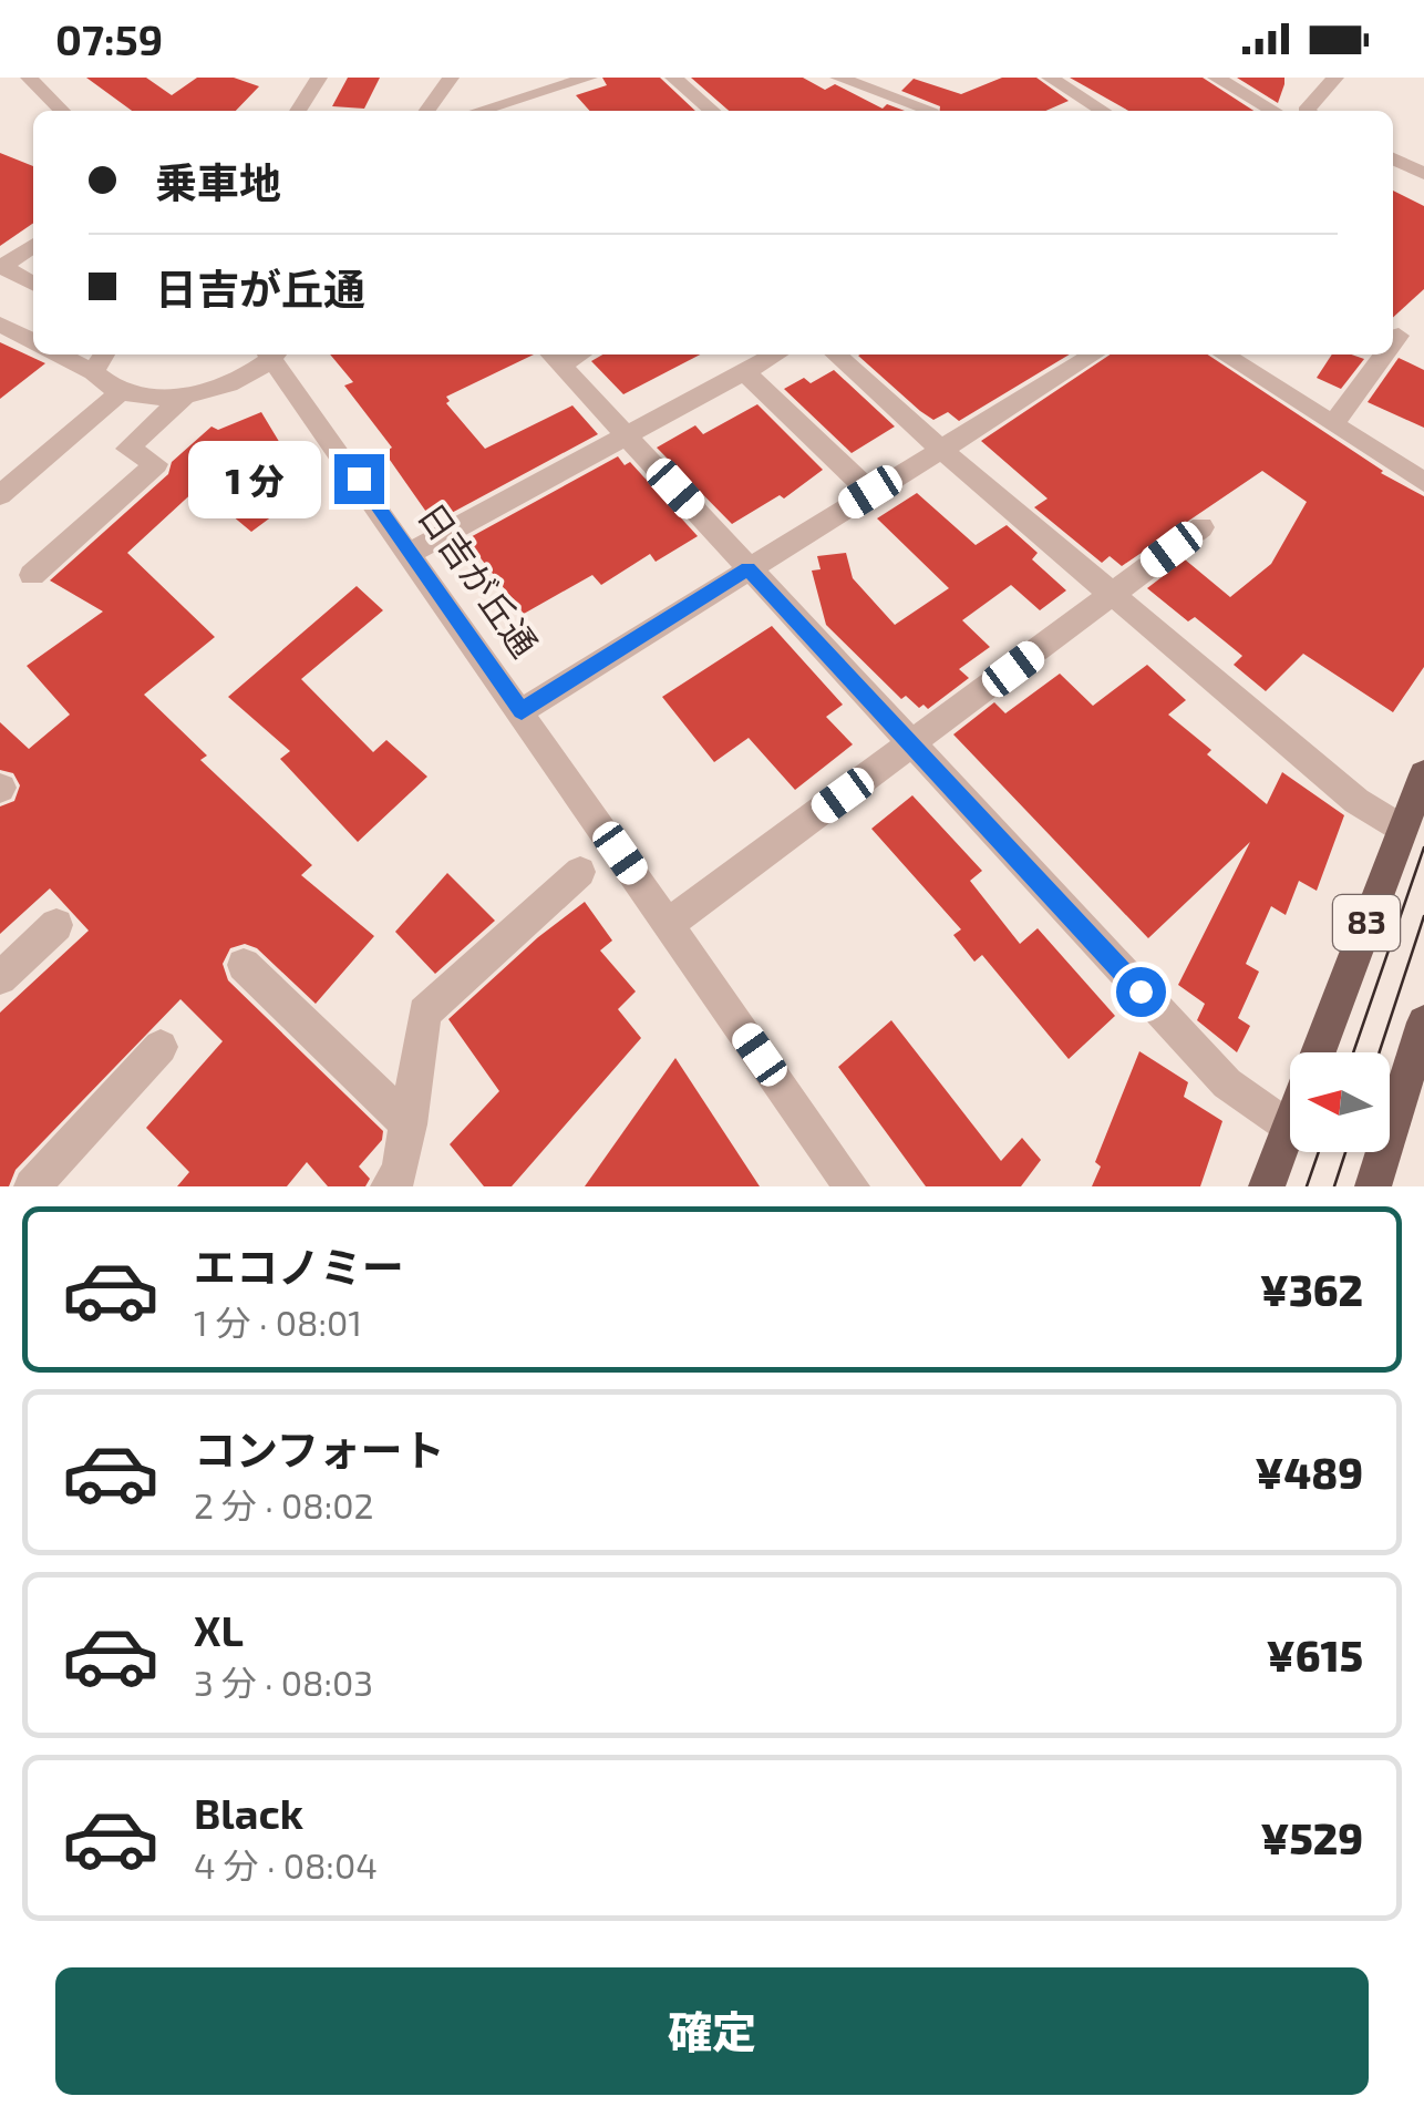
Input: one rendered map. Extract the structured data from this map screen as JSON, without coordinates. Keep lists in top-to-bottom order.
{
  "streets": {
    "main road": ["83"],
    "street": ["日吉が丘通"]
  },
  "north": "left",
  "page": {
    "status": "07:59",
    "banner": ["乗車地", "日吉が丘通"],
    "bubble": "1 分",
    "list": [
      {
        "name": "エコノミー",
        "note": "1 分 · 08:01",
        "value": "¥362"
      },
      {
        "name": "コンフォート",
        "note": "2 分 · 08:02",
        "value": "¥489"
      },
      {
        "name": "XL",
        "note": "3 分 · 08:03",
        "value": "¥615"
      },
      {
        "name": "Black",
        "note": "4 分 · 08:04",
        "value": "¥529"
      }
    ],
    "buttons": "確定"
  }
}
